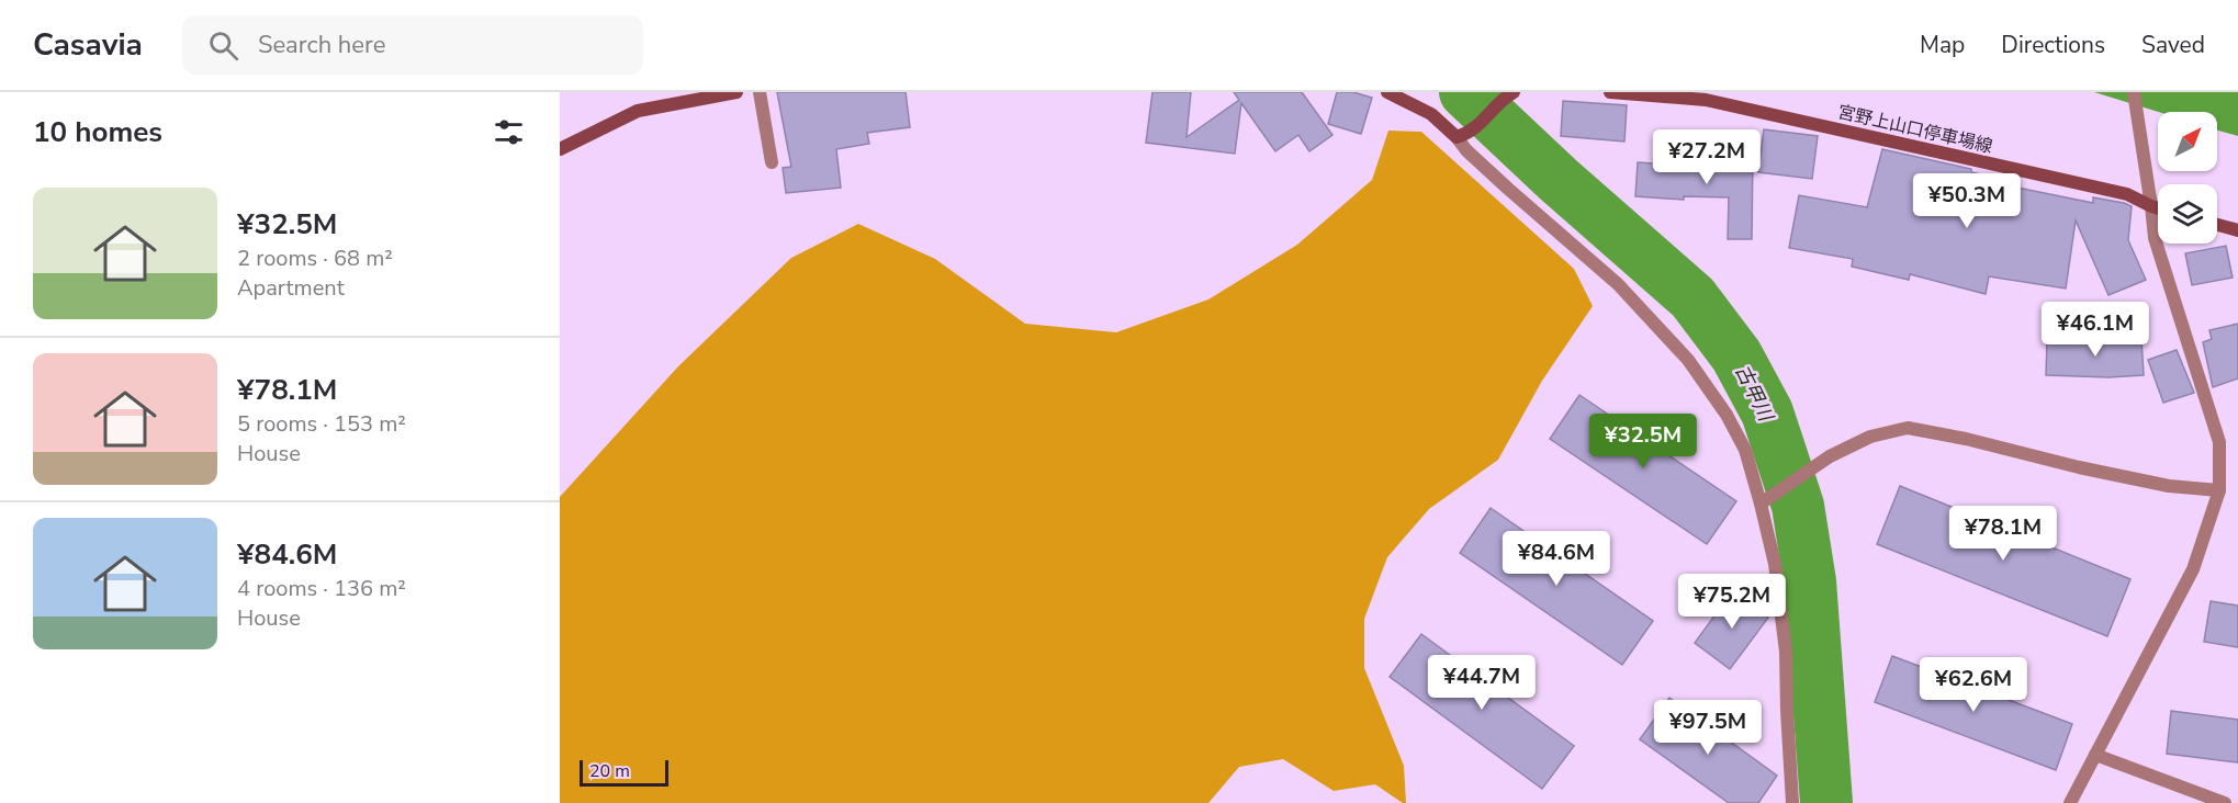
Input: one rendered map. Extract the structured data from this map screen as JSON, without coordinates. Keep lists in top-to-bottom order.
{
  "streets": {
    "main road": ["宮野上山口停車場線"]
  },
  "water": ["古甲川"],
  "scale_bar": "20 m",
  "north": "top right",
  "page": {
    "header": "Casavia",
    "search": "Search here",
    "nav": ["Map", "Directions", "Saved"],
    "heading": "10 homes",
    "price": [
      "¥27.2M",
      "¥50.3M",
      "¥46.1M",
      "¥32.5M",
      "¥78.1M",
      "¥84.6M",
      "¥75.2M",
      "¥44.7M",
      "¥62.6M",
      "¥97.5M"
    ],
    "list": [
      {
        "name": "¥32.5M",
        "note": "2 rooms · 68 m² · Apartment"
      },
      {
        "name": "¥78.1M",
        "note": "5 rooms · 153 m² · House"
      },
      {
        "name": "¥84.6M",
        "note": "4 rooms · 136 m² · House"
      }
    ],
    "scale": "20 m"
  }
}
